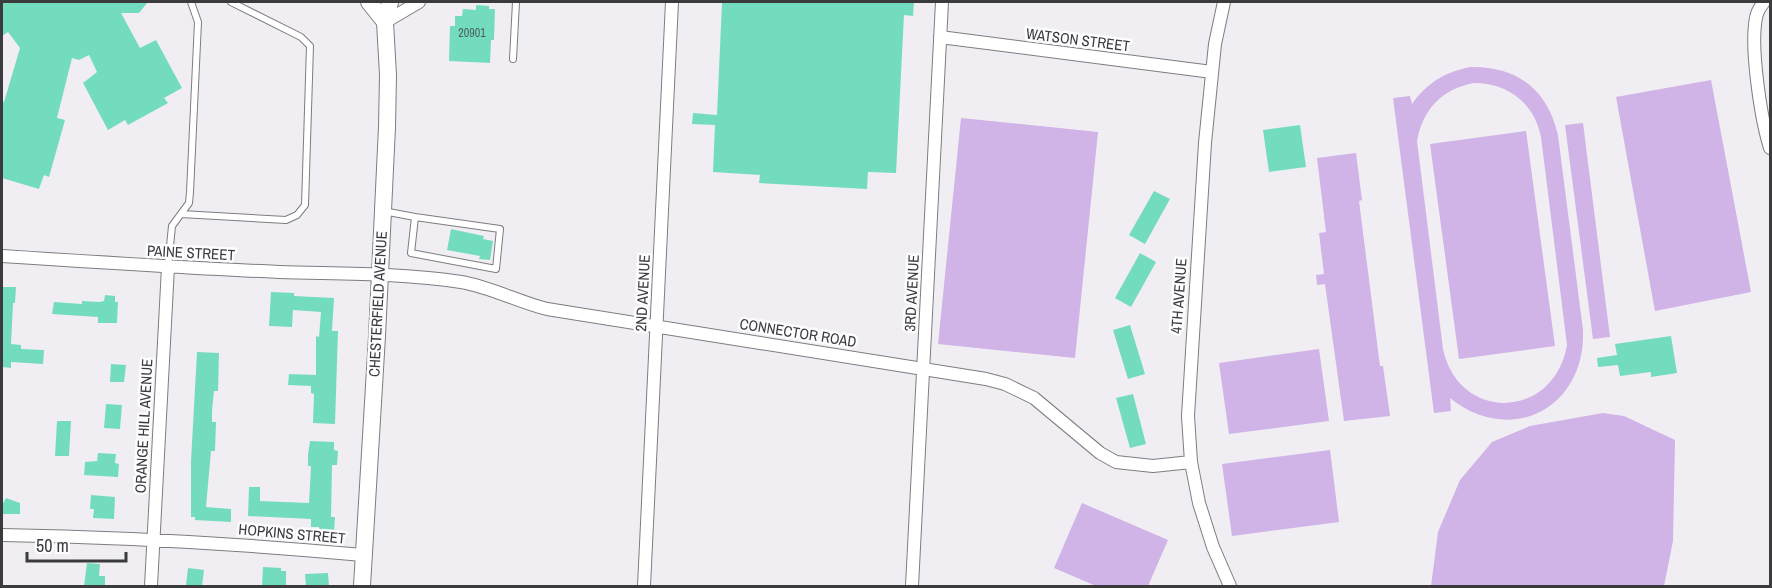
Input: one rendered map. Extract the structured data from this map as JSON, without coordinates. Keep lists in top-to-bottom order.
{
  "streets": {
    "main road": ["CHESTERFIELD AVENUE"],
    "street": [
      "WATSON STREET",
      "PAINE STREET",
      "2ND AVENUE",
      "3RD AVENUE",
      "4TH AVENUE",
      "CONNECTOR ROAD",
      "ORANGE HILL AVENUE",
      "HOPKINS STREET"
    ]
  },
  "crossings": [
    ["WATSON STREET", "3RD AVENUE"],
    ["WATSON STREET", "4TH AVENUE"],
    ["PAINE STREET", "CHESTERFIELD AVENUE"],
    ["PAINE STREET", "CONNECTOR ROAD"],
    ["PAINE STREET", "ORANGE HILL AVENUE"],
    ["2ND AVENUE", "CONNECTOR ROAD"],
    ["3RD AVENUE", "CONNECTOR ROAD"],
    ["4TH AVENUE", "CONNECTOR ROAD"],
    ["CHESTERFIELD AVENUE", "CONNECTOR ROAD"],
    ["CHESTERFIELD AVENUE", "HOPKINS STREET"],
    ["ORANGE HILL AVENUE", "HOPKINS STREET"]
  ],
  "house_numbers": ["20901"],
  "scale_bar": "50 m"
}
